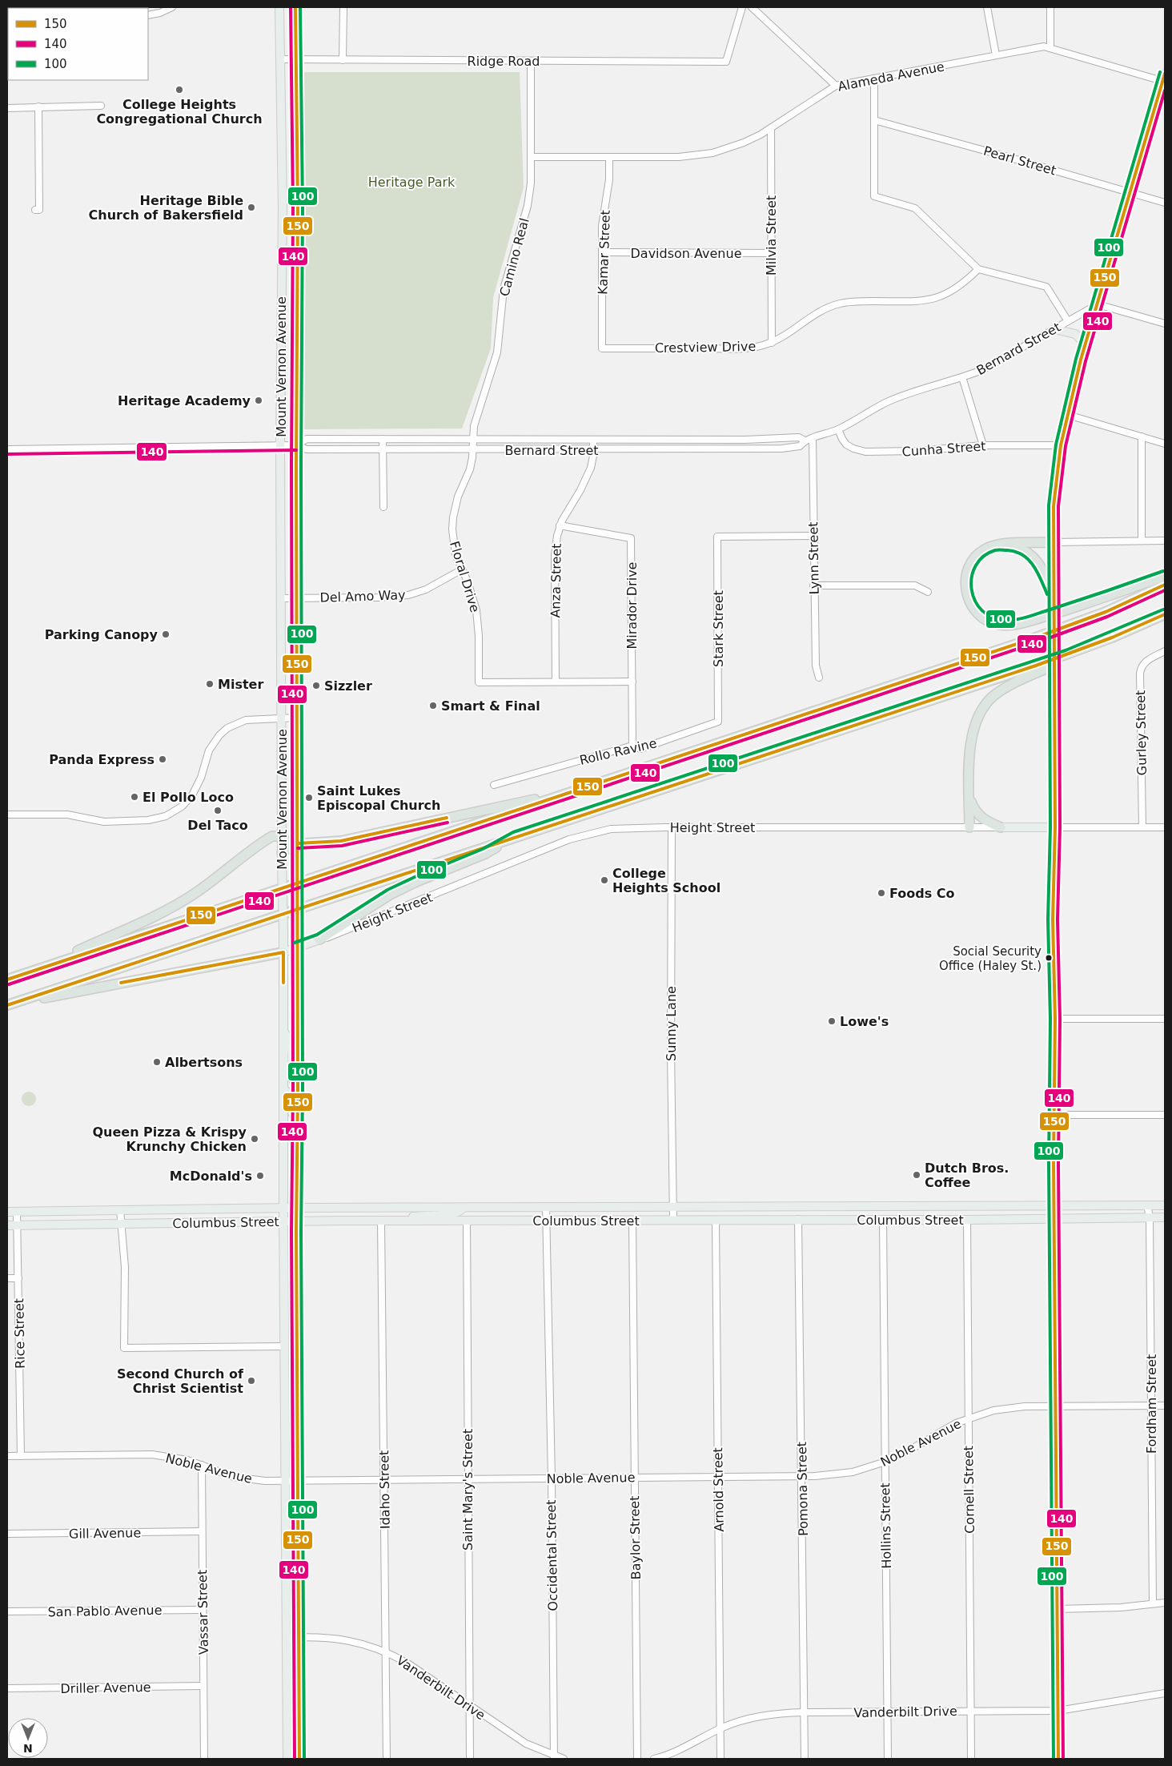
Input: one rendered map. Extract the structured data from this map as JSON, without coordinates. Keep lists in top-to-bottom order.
{
  "streets": {
    "main road": ["Mount Vernon Avenue", "Height Street", "Columbus Street"],
    "street": [
      "Ridge Road",
      "Alameda Avenue",
      "Pearl Street",
      "Milvia Street",
      "Kamar Street",
      "Davidson Avenue",
      "Camino Real",
      "Crestview Drive",
      "Bernard Street",
      "Cunha Street",
      "Lynn Street",
      "Floral Drive",
      "Anza Street",
      "Del Amo Way",
      "Mirador Drive",
      "Stark Street",
      "Gurley Street",
      "Rollo Ravine",
      "Sunny Lane",
      "Rice Street",
      "Fordham Street",
      "Noble Avenue",
      "Pomona Street",
      "Idaho Street",
      "Saint Mary's Street",
      "Arnold Street",
      "Cornell Street",
      "Hollins Street",
      "Gill Avenue",
      "Baylor Street",
      "Occidental Street",
      "San Pablo Avenue",
      "Vassar Street",
      "Driller Avenue",
      "Vanderbilt Drive"
    ]
  },
  "crossings": [
    ["Ridge Road", "Camino Real"],
    ["Ridge Road", "Mount Vernon Avenue"],
    ["Alameda Avenue", "Milvia Street"],
    ["Alameda Avenue", "Kamar Street"],
    ["Alameda Avenue", "Camino Real"],
    ["Milvia Street", "Davidson Avenue"],
    ["Milvia Street", "Crestview Drive"],
    ["Kamar Street", "Davidson Avenue"],
    ["Kamar Street", "Crestview Drive"],
    ["Camino Real", "Bernard Street"],
    ["Camino Real", "Floral Drive"],
    ["Bernard Street", "Mount Vernon Avenue"],
    ["Bernard Street", "Cunha Street"],
    ["Bernard Street", "Lynn Street"],
    ["Bernard Street", "Floral Drive"],
    ["Bernard Street", "Anza Street"],
    ["Mount Vernon Avenue", "Del Amo Way"],
    ["Mount Vernon Avenue", "Height Street"],
    ["Mount Vernon Avenue", "Columbus Street"],
    ["Mount Vernon Avenue", "Noble Avenue"],
    ["Mount Vernon Avenue", "Vanderbilt Drive"],
    ["Lynn Street", "Stark Street"],
    ["Floral Drive", "Anza Street"],
    ["Floral Drive", "Del Amo Way"],
    ["Anza Street", "Mirador Drive"],
    ["Mirador Drive", "Rollo Ravine"],
    ["Stark Street", "Rollo Ravine"],
    ["Gurley Street", "Height Street"],
    ["Height Street", "Sunny Lane"],
    ["Sunny Lane", "Columbus Street"],
    ["Columbus Street", "Rice Street"],
    ["Columbus Street", "Fordham Street"],
    ["Columbus Street", "Pomona Street"],
    ["Columbus Street", "Idaho Street"],
    ["Columbus Street", "Saint Mary's Street"],
    ["Columbus Street", "Arnold Street"],
    ["Columbus Street", "Cornell Street"],
    ["Columbus Street", "Hollins Street"],
    ["Columbus Street", "Baylor Street"],
    ["Columbus Street", "Occidental Street"],
    ["Rice Street", "Noble Avenue"],
    ["Fordham Street", "Noble Avenue"],
    ["Noble Avenue", "Pomona Street"],
    ["Noble Avenue", "Idaho Street"],
    ["Noble Avenue", "Saint Mary's Street"],
    ["Noble Avenue", "Arnold Street"],
    ["Noble Avenue", "Cornell Street"],
    ["Noble Avenue", "Hollins Street"],
    ["Noble Avenue", "Baylor Street"],
    ["Noble Avenue", "Occidental Street"],
    ["Noble Avenue", "Vassar Street"],
    ["Pomona Street", "Vanderbilt Drive"],
    ["Idaho Street", "Vanderbilt Drive"],
    ["Saint Mary's Street", "Vanderbilt Drive"],
    ["Arnold Street", "Vanderbilt Drive"],
    ["Cornell Street", "Vanderbilt Drive"],
    ["Hollins Street", "Vanderbilt Drive"],
    ["Gill Avenue", "Vassar Street"],
    ["Occidental Street", "Vanderbilt Drive"],
    ["San Pablo Avenue", "Vassar Street"],
    ["Vassar Street", "Driller Avenue"]
  ],
  "parks": ["Heritage Park"],
  "places": [
    "College Heights Congregational Church",
    "Heritage Bible Church of Bakersfield",
    "Heritage Academy",
    "Parking Canopy",
    "Mister",
    "Sizzler",
    "Smart & Final",
    "Panda Express",
    "El Pollo Loco",
    "Saint Lukes Episcopal Church",
    "Del Taco",
    "College Heights School",
    "Foods Co",
    "Social Security Office (Haley St.)",
    "Lowe's",
    "Albertsons",
    "Queen Pizza & Krispy Krunchy Chicken",
    "Dutch Bros. Coffee",
    "McDonald's",
    "Second Church of Christ Scientist"
  ],
  "lines": ["transit line 150", "transit line 140", "transit line 100"],
  "legend": ["150", "140", "100"],
  "north": "bottom"
}
